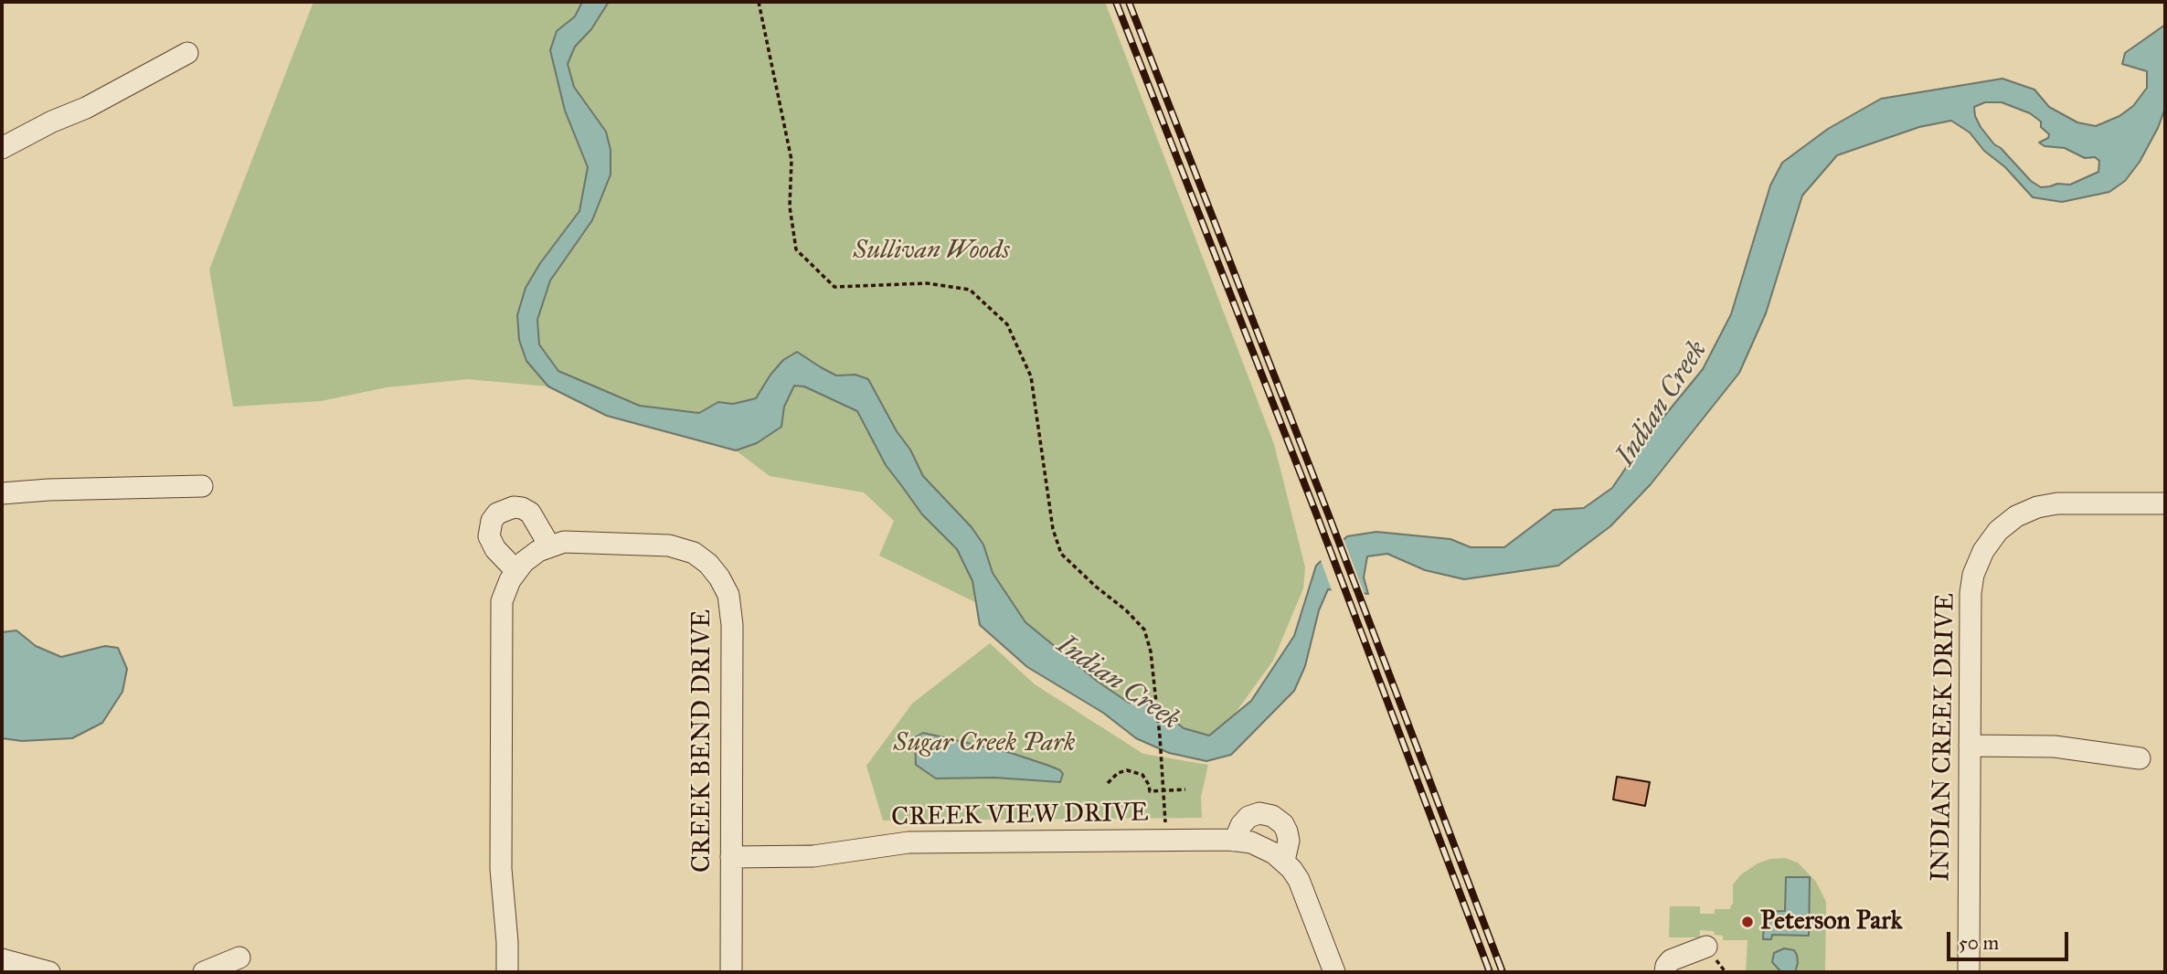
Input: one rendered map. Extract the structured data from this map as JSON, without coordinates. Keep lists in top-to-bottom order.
{
  "streets": {
    "street": ["INDIAN CREEK DRIVE", "CREEK BEND DRIVE", "CREEK VIEW DRIVE"]
  },
  "crossings": [
    ["CREEK BEND DRIVE", "CREEK VIEW DRIVE"]
  ],
  "water": ["Indian Creek"],
  "parks": ["Sullivan Woods", "Sugar Creek Park"],
  "places": ["Peterson Park"],
  "scale_bar": "50 m"
}
